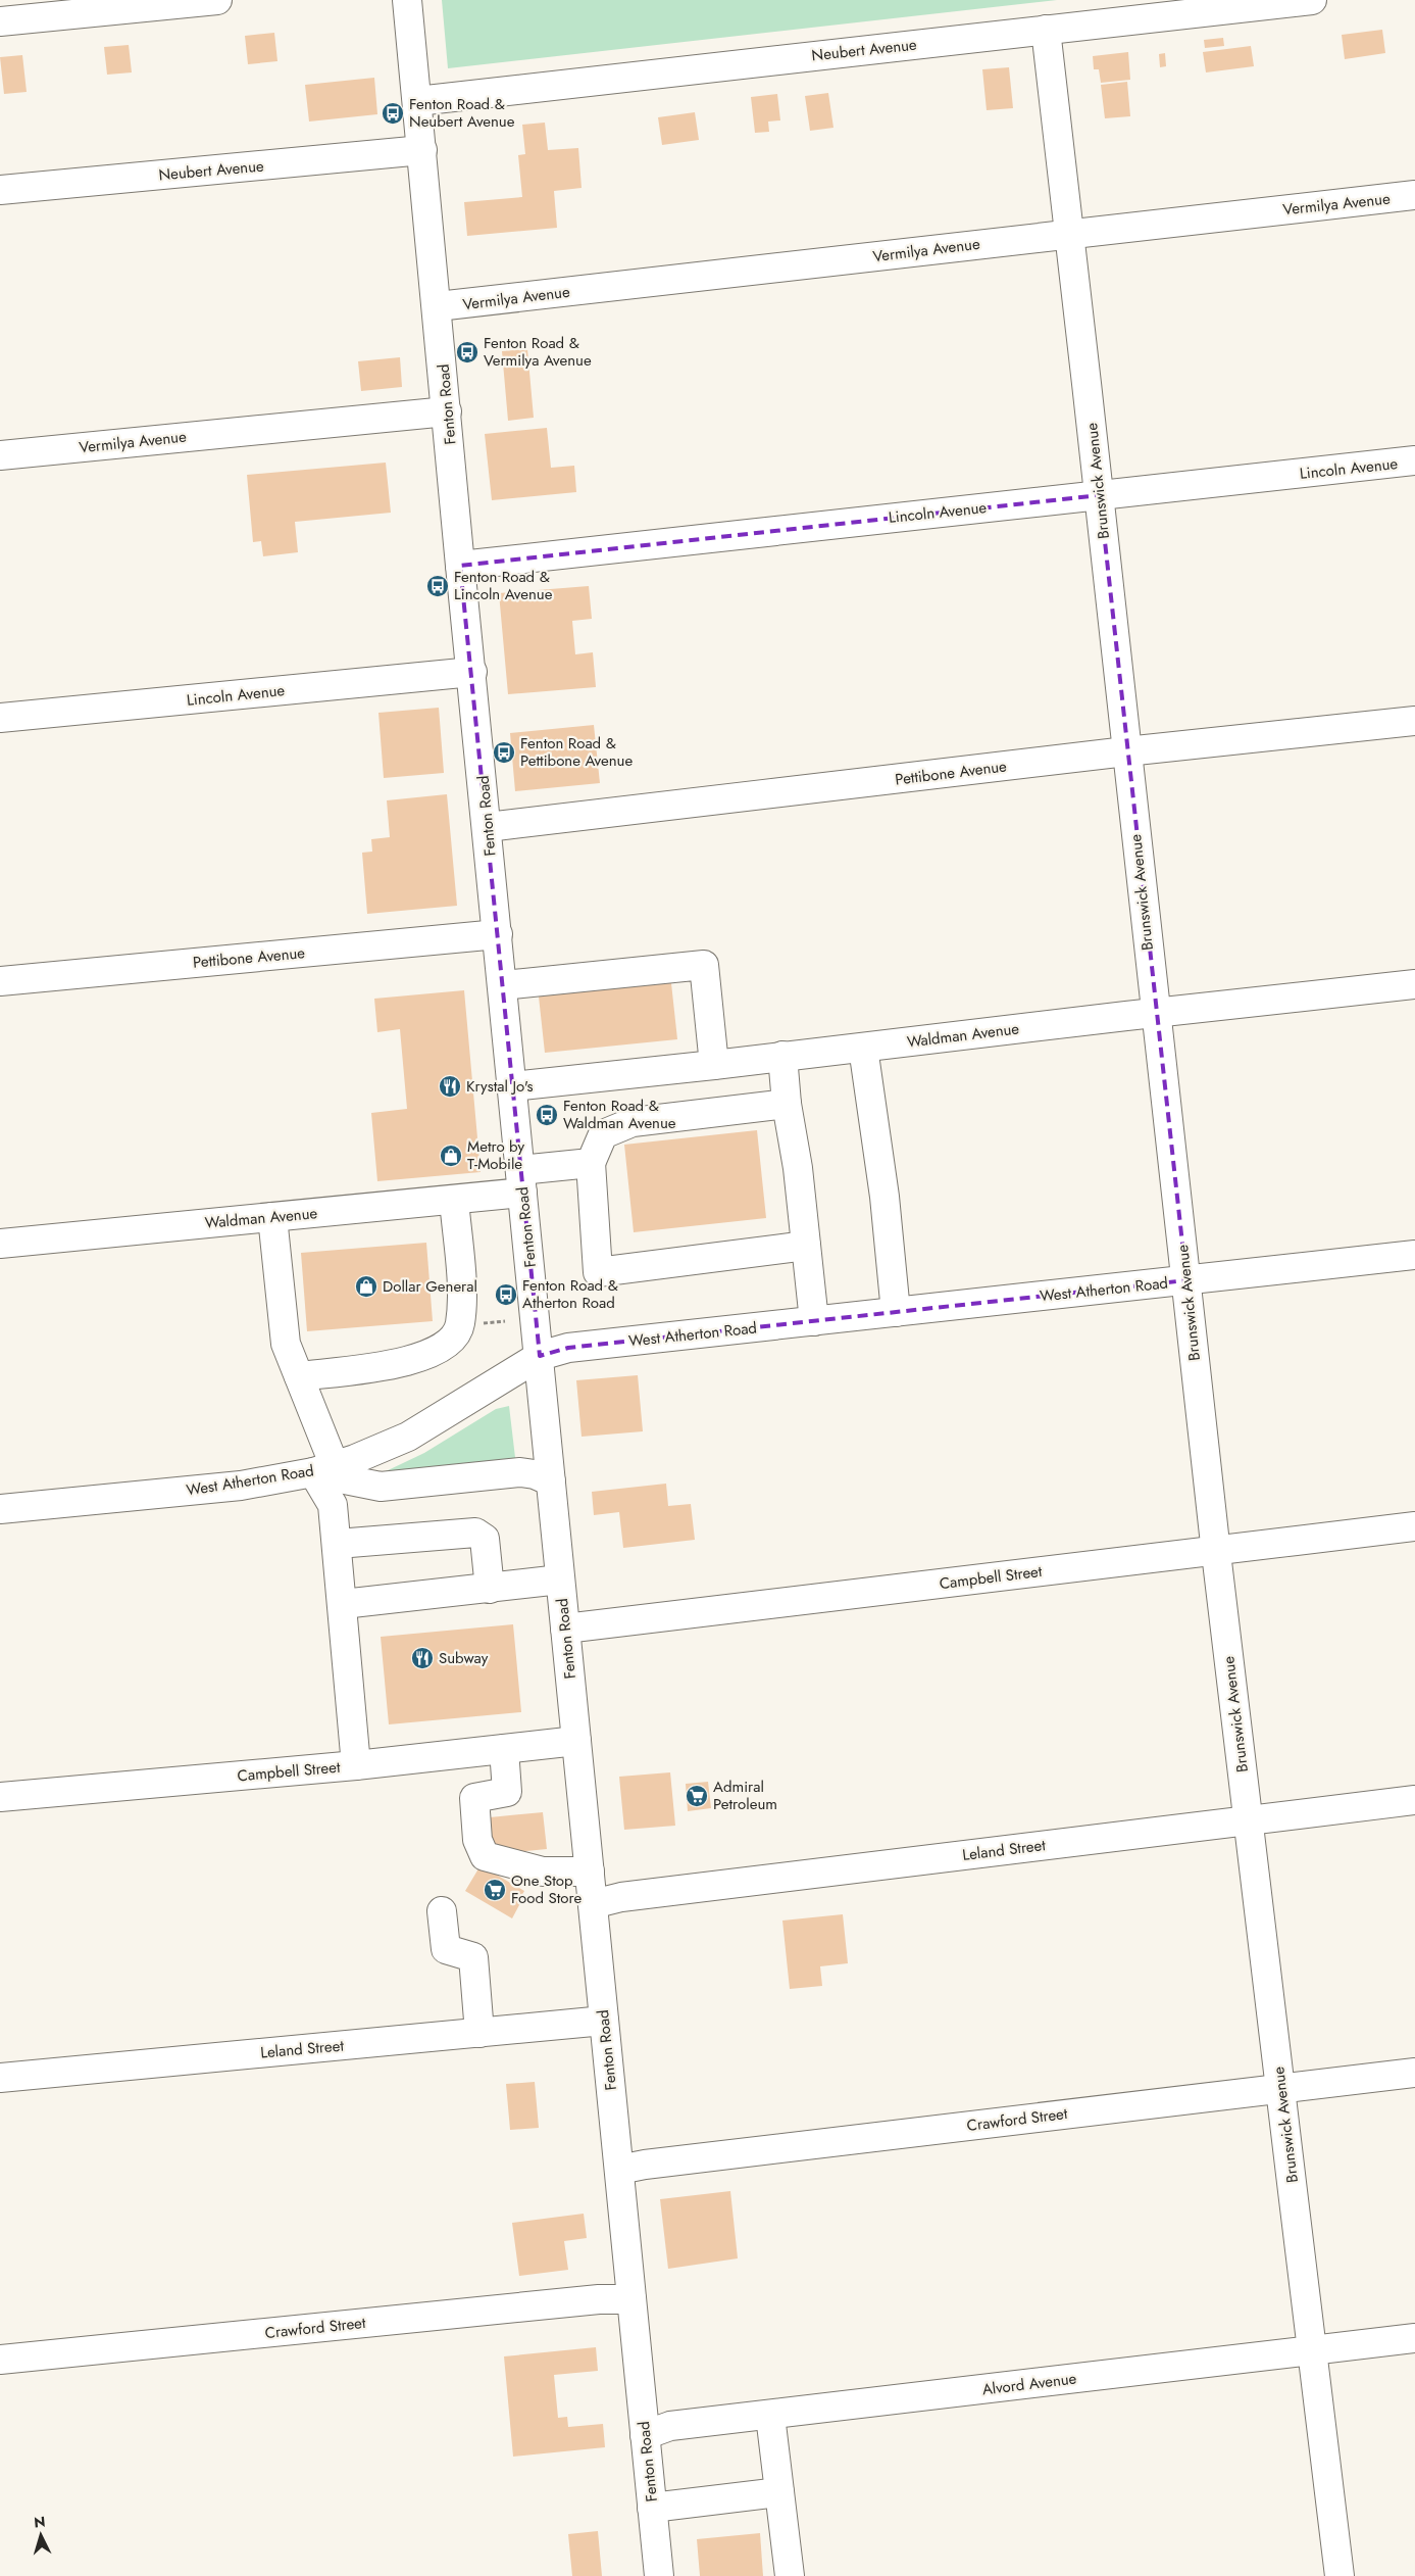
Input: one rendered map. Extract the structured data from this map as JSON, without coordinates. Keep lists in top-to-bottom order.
{
  "streets": {
    "street": [
      "Neubert Avenue",
      "Vermilya Avenue",
      "Fenton Road",
      "Lincoln Avenue",
      "Brunswick Avenue",
      "Pettibone Avenue",
      "Waldman Avenue",
      "West Atherton Road",
      "Campbell Street",
      "Leland Street",
      "Crawford Street",
      "Alvord Avenue"
    ]
  },
  "crossings": [
    ["Neubert Avenue", "Fenton Road"],
    ["Neubert Avenue", "Brunswick Avenue"],
    ["Vermilya Avenue", "Fenton Road"],
    ["Vermilya Avenue", "Brunswick Avenue"],
    ["Fenton Road", "Lincoln Avenue"],
    ["Fenton Road", "Pettibone Avenue"],
    ["Fenton Road", "Waldman Avenue"],
    ["Fenton Road", "West Atherton Road"],
    ["Fenton Road", "Campbell Street"],
    ["Fenton Road", "Leland Street"],
    ["Fenton Road", "Crawford Street"],
    ["Fenton Road", "Alvord Avenue"],
    ["Lincoln Avenue", "Brunswick Avenue"],
    ["Brunswick Avenue", "Pettibone Avenue"],
    ["Brunswick Avenue", "Waldman Avenue"],
    ["Brunswick Avenue", "West Atherton Road"],
    ["Brunswick Avenue", "Campbell Street"],
    ["Brunswick Avenue", "Leland Street"],
    ["Brunswick Avenue", "Crawford Street"],
    ["Brunswick Avenue", "Alvord Avenue"]
  ],
  "places": {
    "bus stop": [
      "Fenton Road & Neubert Avenue",
      "Fenton Road & Vermilya Avenue",
      "Fenton Road & Lincoln Avenue",
      "Fenton Road & Pettibone Avenue",
      "Fenton Road & Waldman Avenue",
      "Fenton Road & Atherton Road"
    ],
    "restaurant": ["Krystal Jo's", "Subway"],
    "shop": ["Metro by T-Mobile", "Dollar General"],
    "supermarket": ["Admiral Petroleum", "One Stop Food Store"]
  },
  "north": "top"
}
